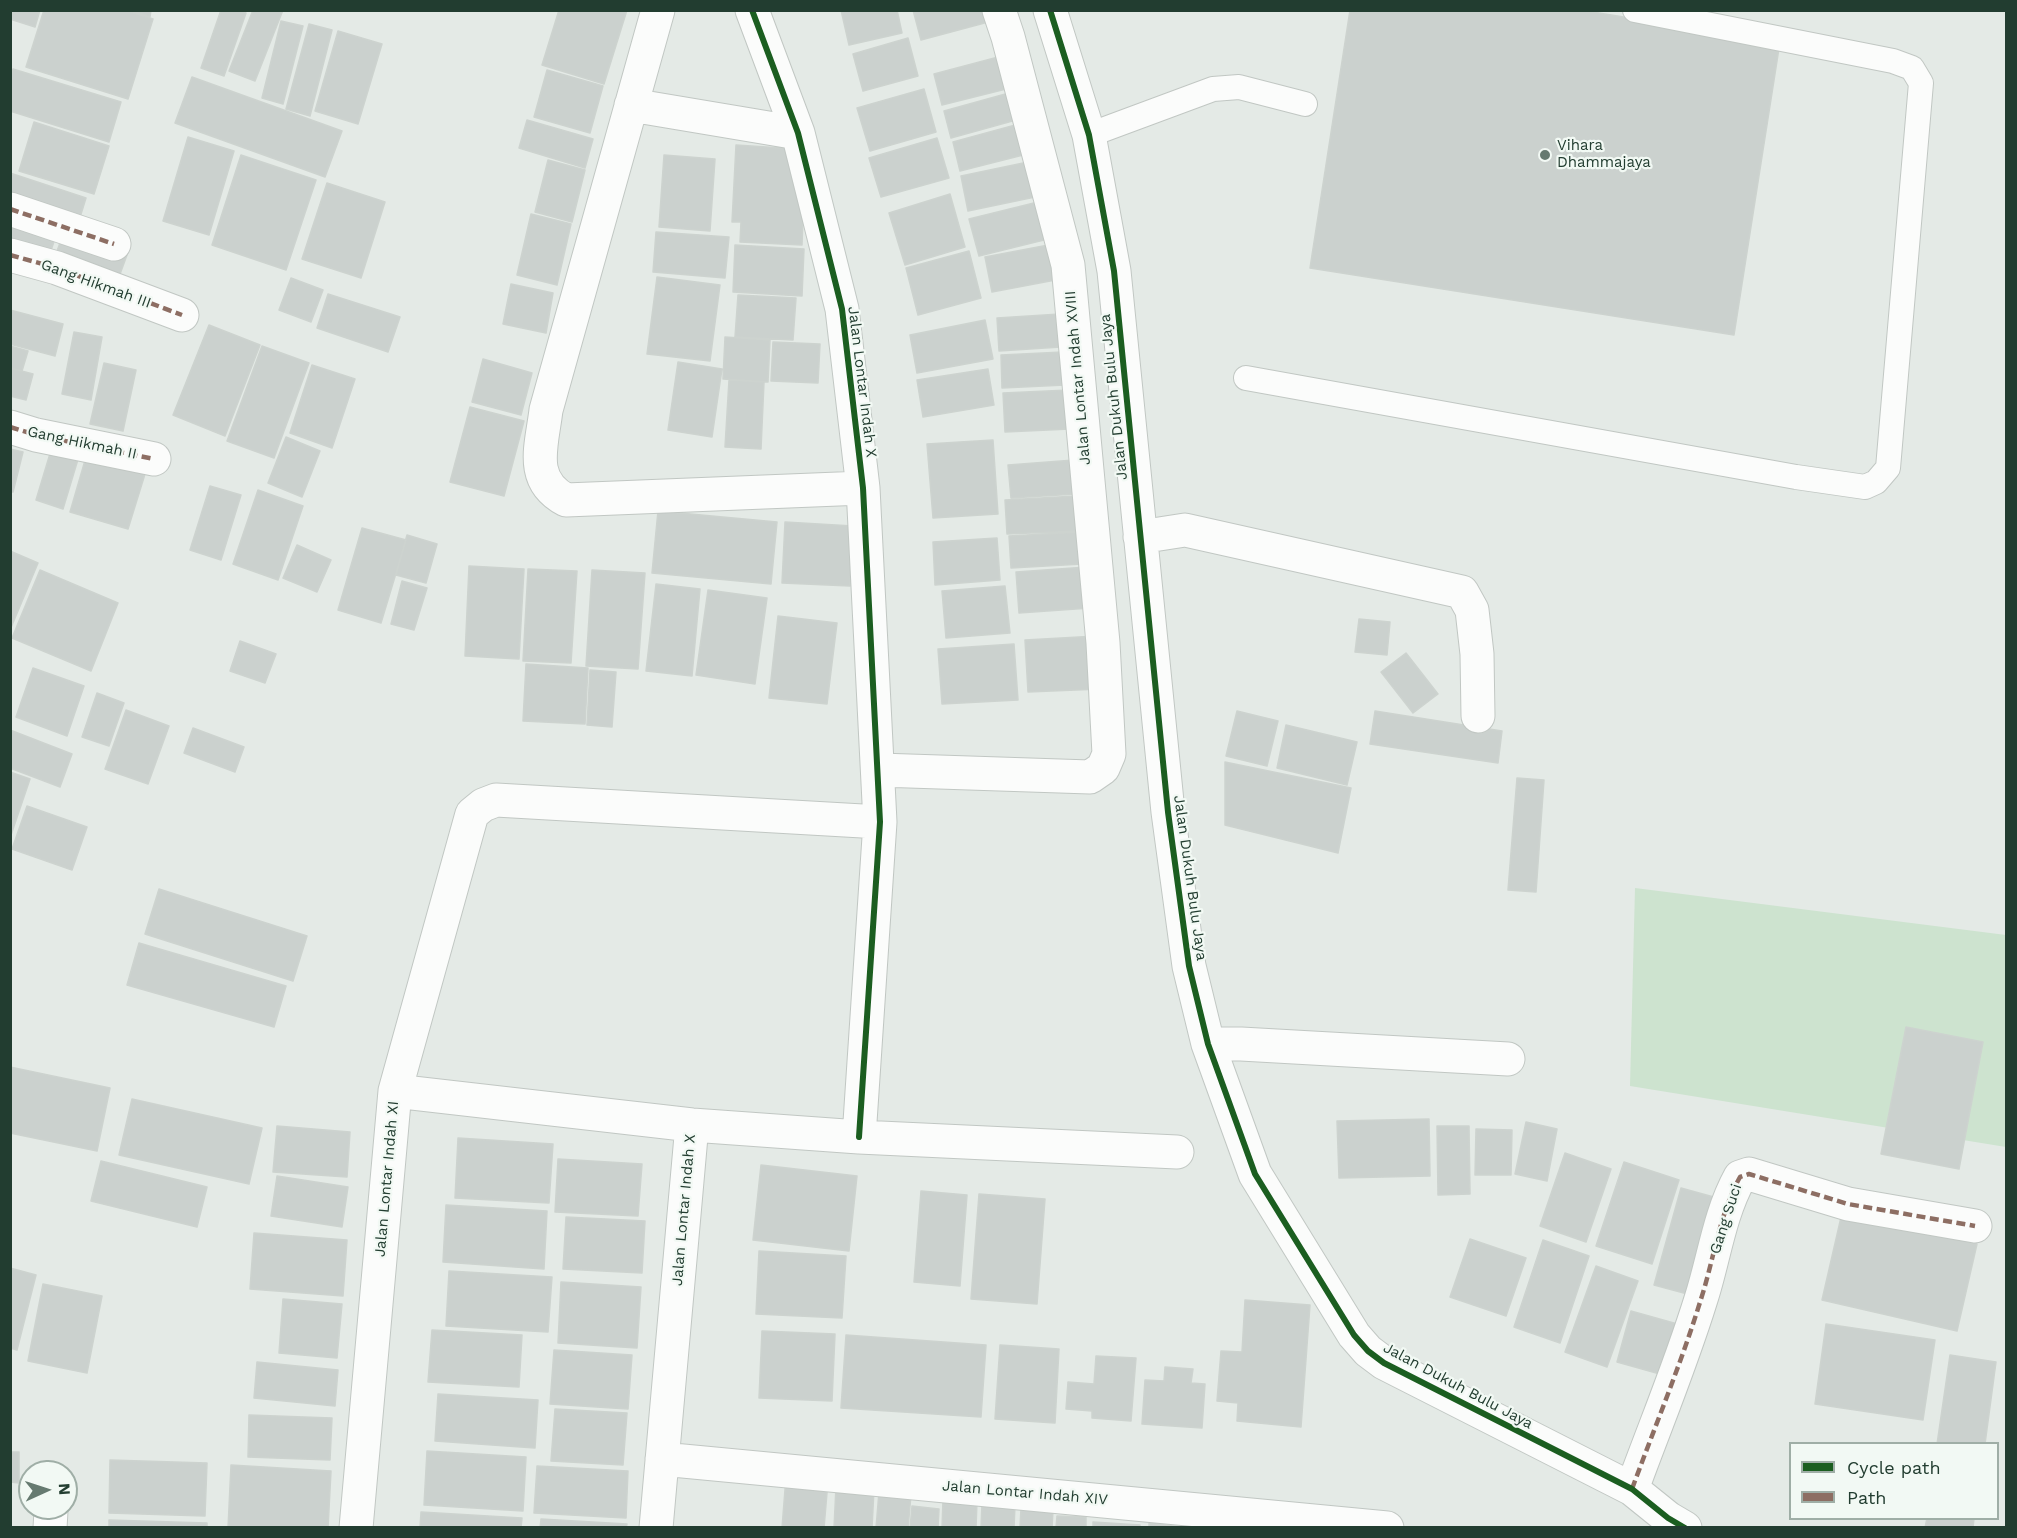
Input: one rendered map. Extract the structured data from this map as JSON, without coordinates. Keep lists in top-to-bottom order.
{
  "streets": {
    "street": [
      "Gang Hikmah III",
      "Jalan Lontar Indah XVIII",
      "Jalan Lontar Indah X",
      "Jalan Dukuh Bulu Jaya",
      "Gang Hikmah II",
      "Jalan Lontar Indah XI",
      "Gang Suci",
      "Jalan Lontar Indah XIV"
    ]
  },
  "crossings": [
    ["Jalan Lontar Indah XVIII", "Jalan Lontar Indah X"],
    ["Jalan Lontar Indah X", "Jalan Lontar Indah XI"],
    ["Jalan Lontar Indah X", "Jalan Lontar Indah XIV"],
    ["Jalan Dukuh Bulu Jaya", "Gang Suci"]
  ],
  "places": ["Vihara Dhammajaya"],
  "legend": ["Cycle path", "Path"],
  "north": "right"
}
